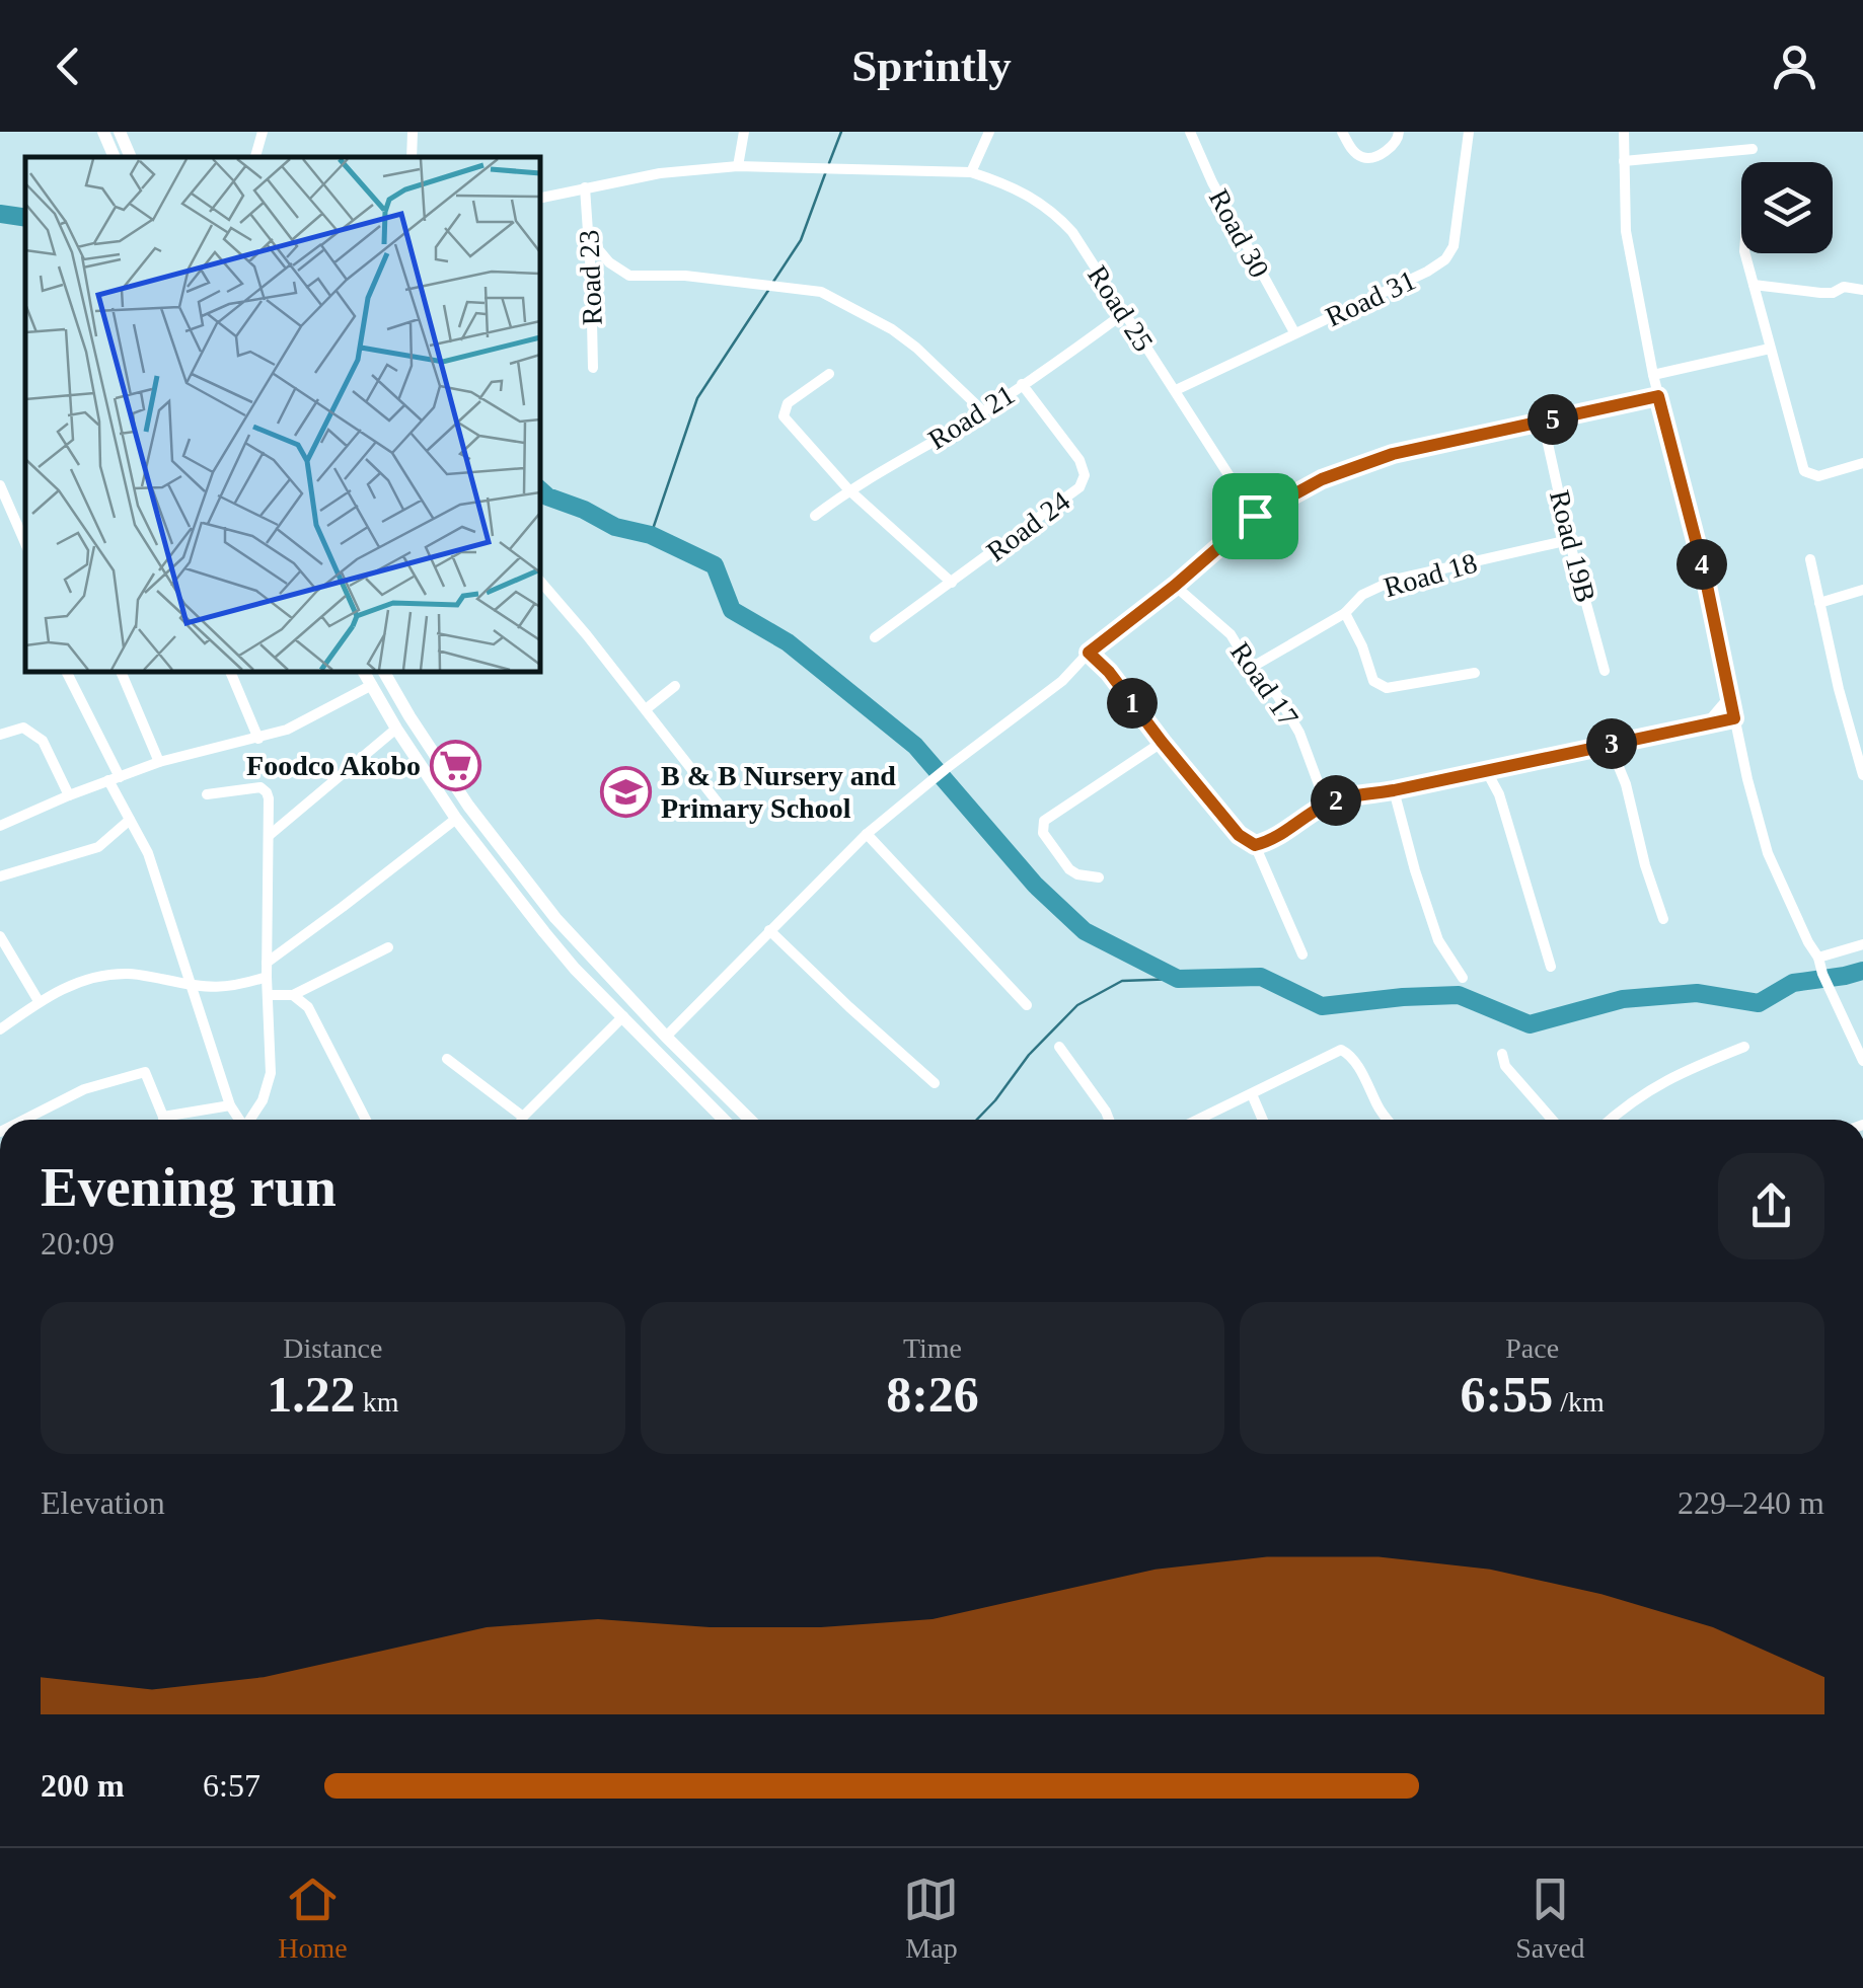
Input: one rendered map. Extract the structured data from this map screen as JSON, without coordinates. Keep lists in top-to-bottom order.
{
  "streets": {
    "street": [
      "Road 30",
      "Road 23",
      "Road 31",
      "Road 25",
      "Road 21",
      "Road 24",
      "Road 19B",
      "Road 18",
      "Road 17"
    ]
  },
  "crossings": [
    ["Road 30", "Road 31"],
    ["Road 23", "Road 25"],
    ["Road 31", "Road 25"],
    ["Road 25", "Road 21"],
    ["Road 21", "Road 24"],
    ["Road 19B", "Road 18"],
    ["Road 18", "Road 17"]
  ],
  "places": {
    "supermarket": ["Foodco Akobo"],
    "school or university": ["B & B Nursery and Primary School"]
  },
  "page": {
    "header": "Sprintly",
    "pins": [
      "5",
      "4",
      "1",
      "3",
      "2"
    ],
    "heading": ["Evening run", "20:09"],
    "stats": [
      ["Distance", "1.22 km"],
      ["Time", "8:26"],
      ["Pace", "6:55 /km"]
    ],
    "chart": ["Elevation", "229–240 m"],
    "list": [
      {
        "name": "200 m",
        "note": "6:57"
      }
    ],
    "tabs": ["Home", "Map", "Saved"]
  }
}
